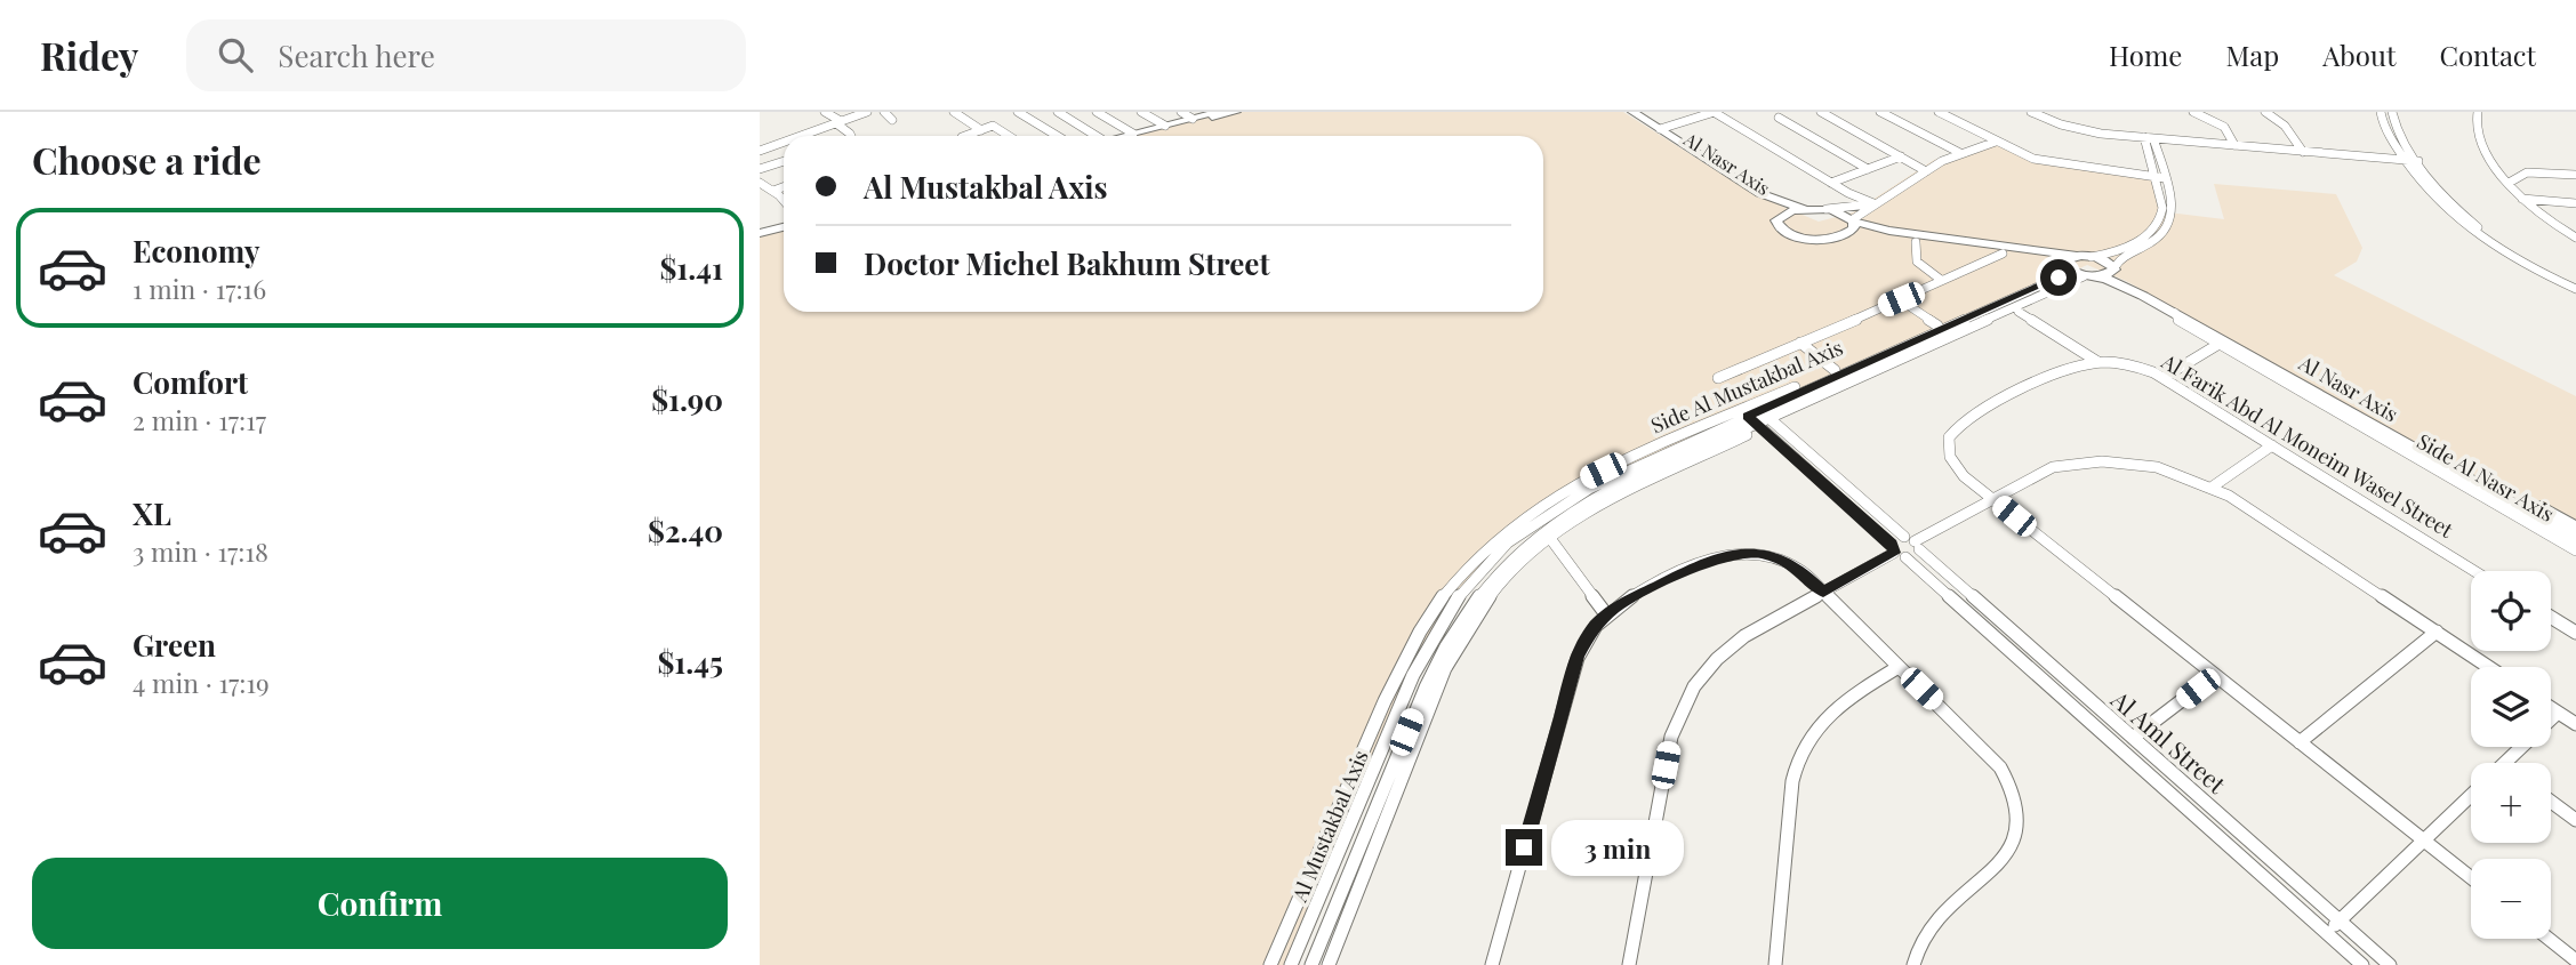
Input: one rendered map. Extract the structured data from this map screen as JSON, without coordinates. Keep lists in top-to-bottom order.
{
  "streets": {
    "highway": ["Al Nasr Axis"],
    "street": [
      "Side Al Mustakbal Axis",
      "Al Farik Abd Al Moneim Wasel Street",
      "Side Al Nasr Axis",
      "Al Aml Street",
      "Al Mustakbal Axis"
    ]
  },
  "crossings": [
    ["Al Nasr Axis", "Side Al Nasr Axis"],
    ["Al Nasr Axis", "Al Mustakbal Axis"],
    ["Side Al Mustakbal Axis", "Al Aml Street"],
    ["Side Al Mustakbal Axis", "Al Mustakbal Axis"],
    ["Al Aml Street", "Al Mustakbal Axis"]
  ],
  "page": {
    "header": "Ridey",
    "search": "Search here",
    "nav": [
      "Home",
      "Map",
      "About",
      "Contact"
    ],
    "heading": "Choose a ride",
    "banner": ["Al Mustakbal Axis", "Doctor Michel Bakhum Street"],
    "list": [
      {
        "name": "Economy",
        "note": "1 min · 17:16",
        "value": "$1.41"
      },
      {
        "name": "Comfort",
        "note": "2 min · 17:17",
        "value": "$1.90"
      },
      {
        "name": "XL",
        "note": "3 min · 17:18",
        "value": "$2.40"
      },
      {
        "name": "Green",
        "note": "4 min · 17:19",
        "value": "$1.45"
      }
    ],
    "map_buttons": ["+", "−"],
    "bubble": "3 min",
    "buttons": "Confirm"
  }
}
